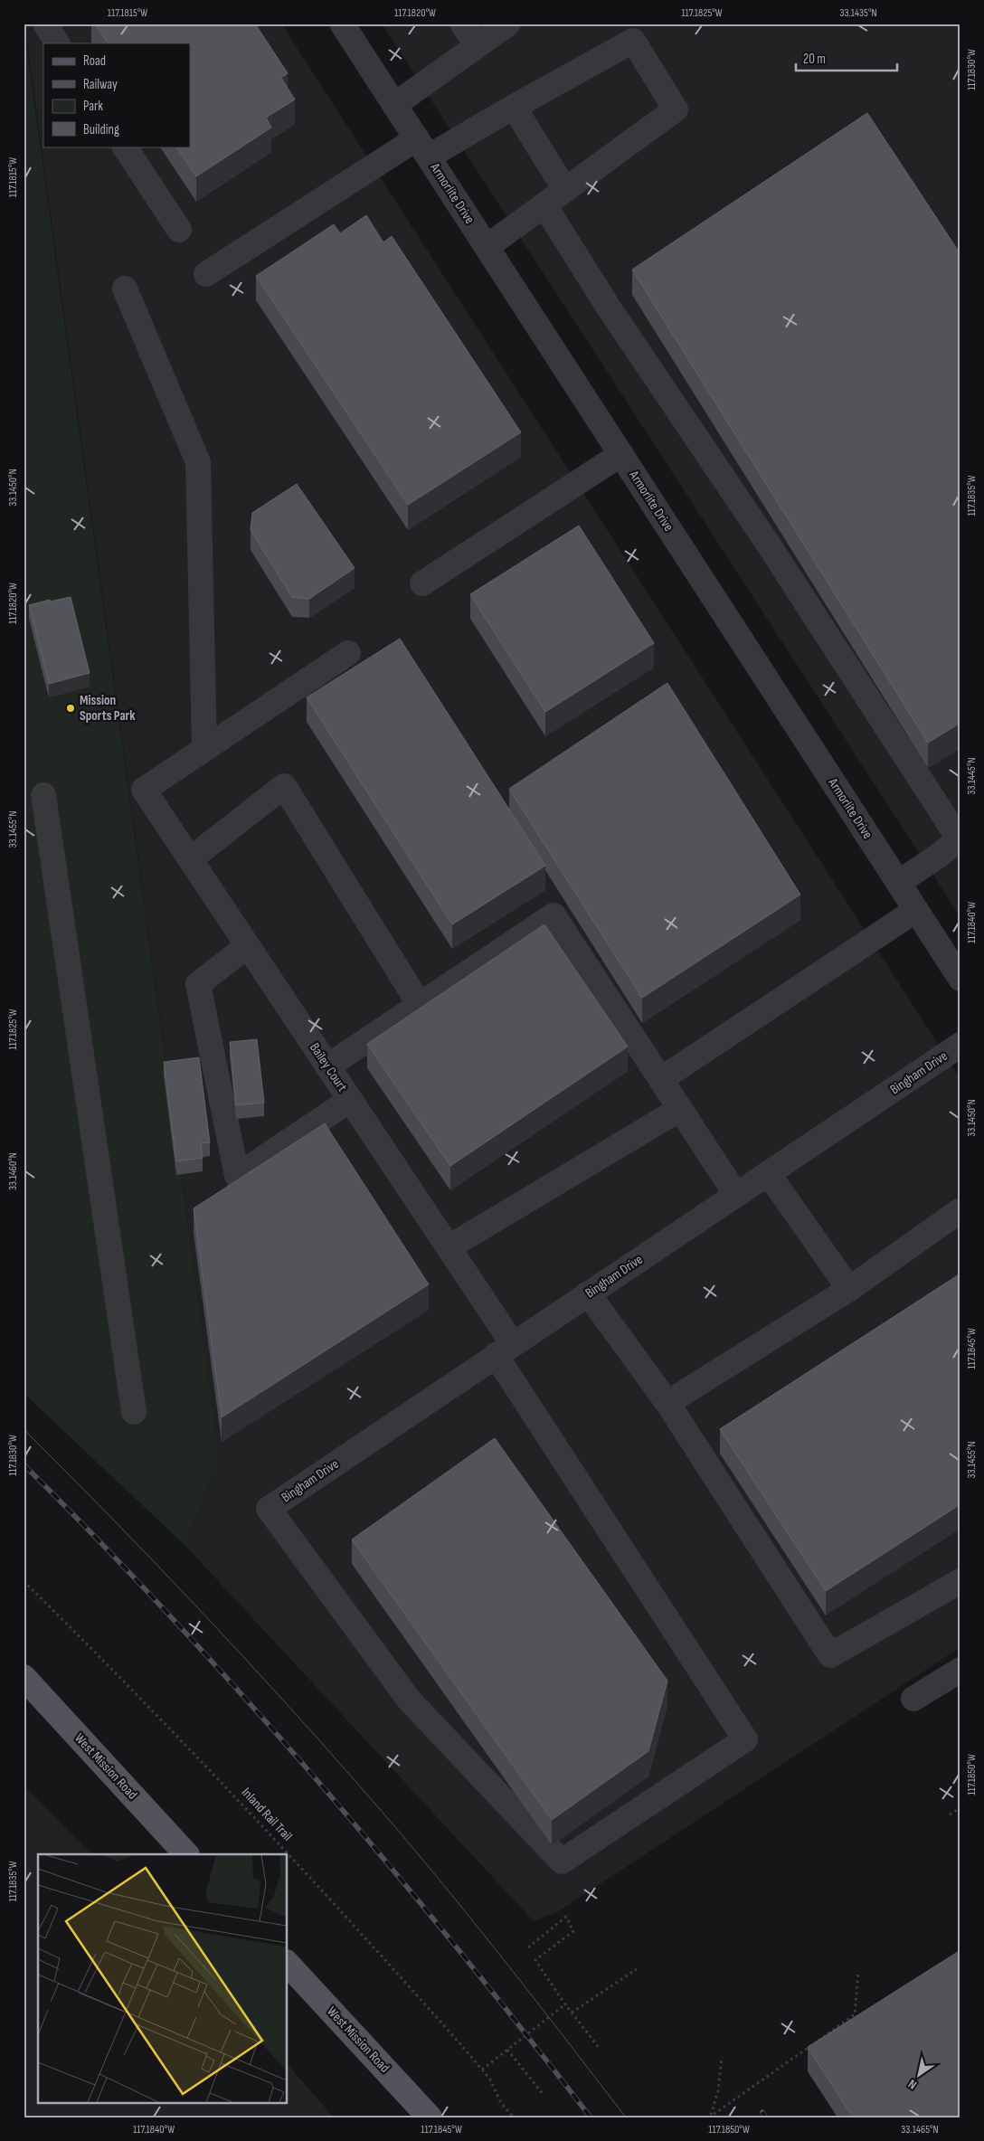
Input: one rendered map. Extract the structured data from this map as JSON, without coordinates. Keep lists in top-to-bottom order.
{
  "streets": {
    "main road": ["West Mission Road"],
    "street": ["Armorlite Drive", "Bailey Court", "Bingham Drive"],
    "path": ["Inland Rail Trail"]
  },
  "crossings": [
    ["Bailey Court", "Bingham Drive"]
  ],
  "places": ["Mission Sports Park"],
  "legend": [
    "Road",
    "Railway",
    "Park",
    "Building"
  ],
  "scale_bar": "20 m",
  "north": "bottom left",
  "coordinates": [
    "117.1815°W",
    "117.1820°W",
    "117.1825°W",
    "33.1435°N",
    "117.1830°W",
    "33.1450°N",
    "117.1835°W",
    "33.1445°N",
    "33.1455°N",
    "117.1840°W",
    "33.1460°N",
    "117.1845°W",
    "117.1850°W",
    "33.1465°N"
  ]
}
